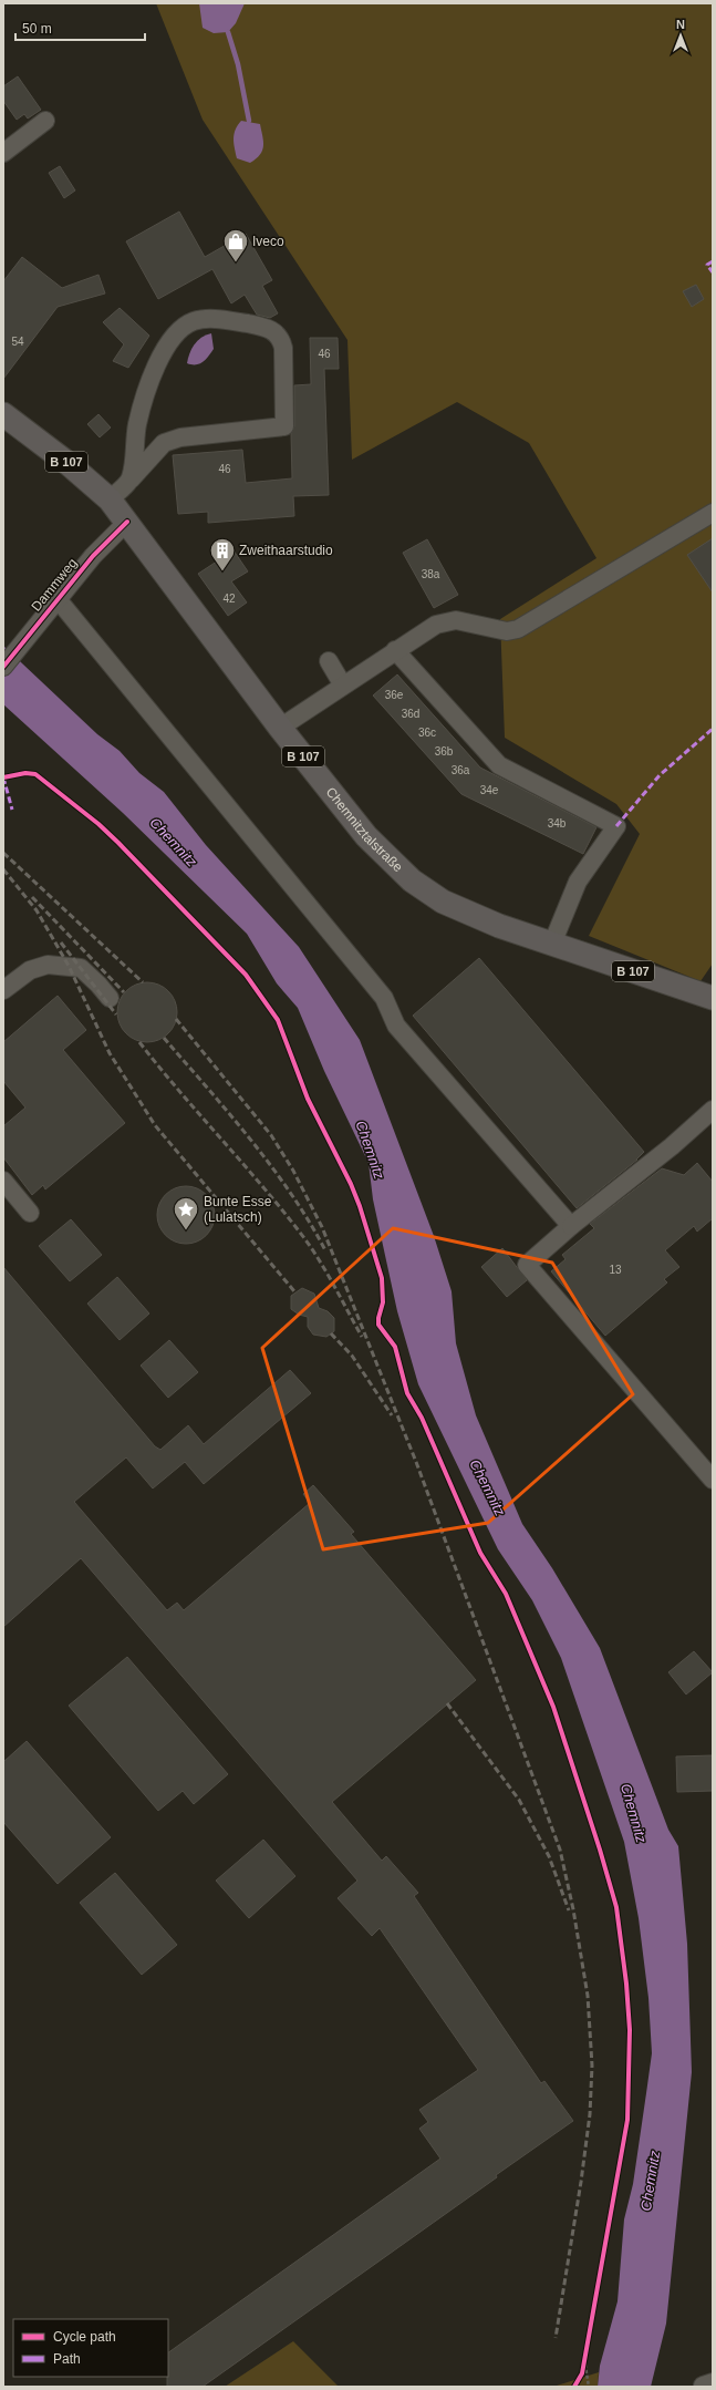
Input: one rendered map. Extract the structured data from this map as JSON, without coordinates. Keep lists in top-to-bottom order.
{
  "streets": {
    "main road": ["B 107", "Chemnitztalstraße"],
    "street": ["Dammweg"]
  },
  "crossings": [
    ["Dammweg", "Chemnitztalstraße"]
  ],
  "water": ["Chemnitz"],
  "places": {
    "shop": ["Iveco"],
    "building": ["Zweithaarstudio"],
    "place": ["Bunte Esse (Lulatsch)"]
  },
  "house_numbers": [
    "54",
    "46",
    "46",
    "38a",
    "42",
    "36e",
    "36d",
    "36c",
    "36b",
    "36a",
    "34e",
    "34b",
    "13"
  ],
  "legend": ["Cycle path", "Path"],
  "scale_bar": "50 m",
  "north": "top"
}
